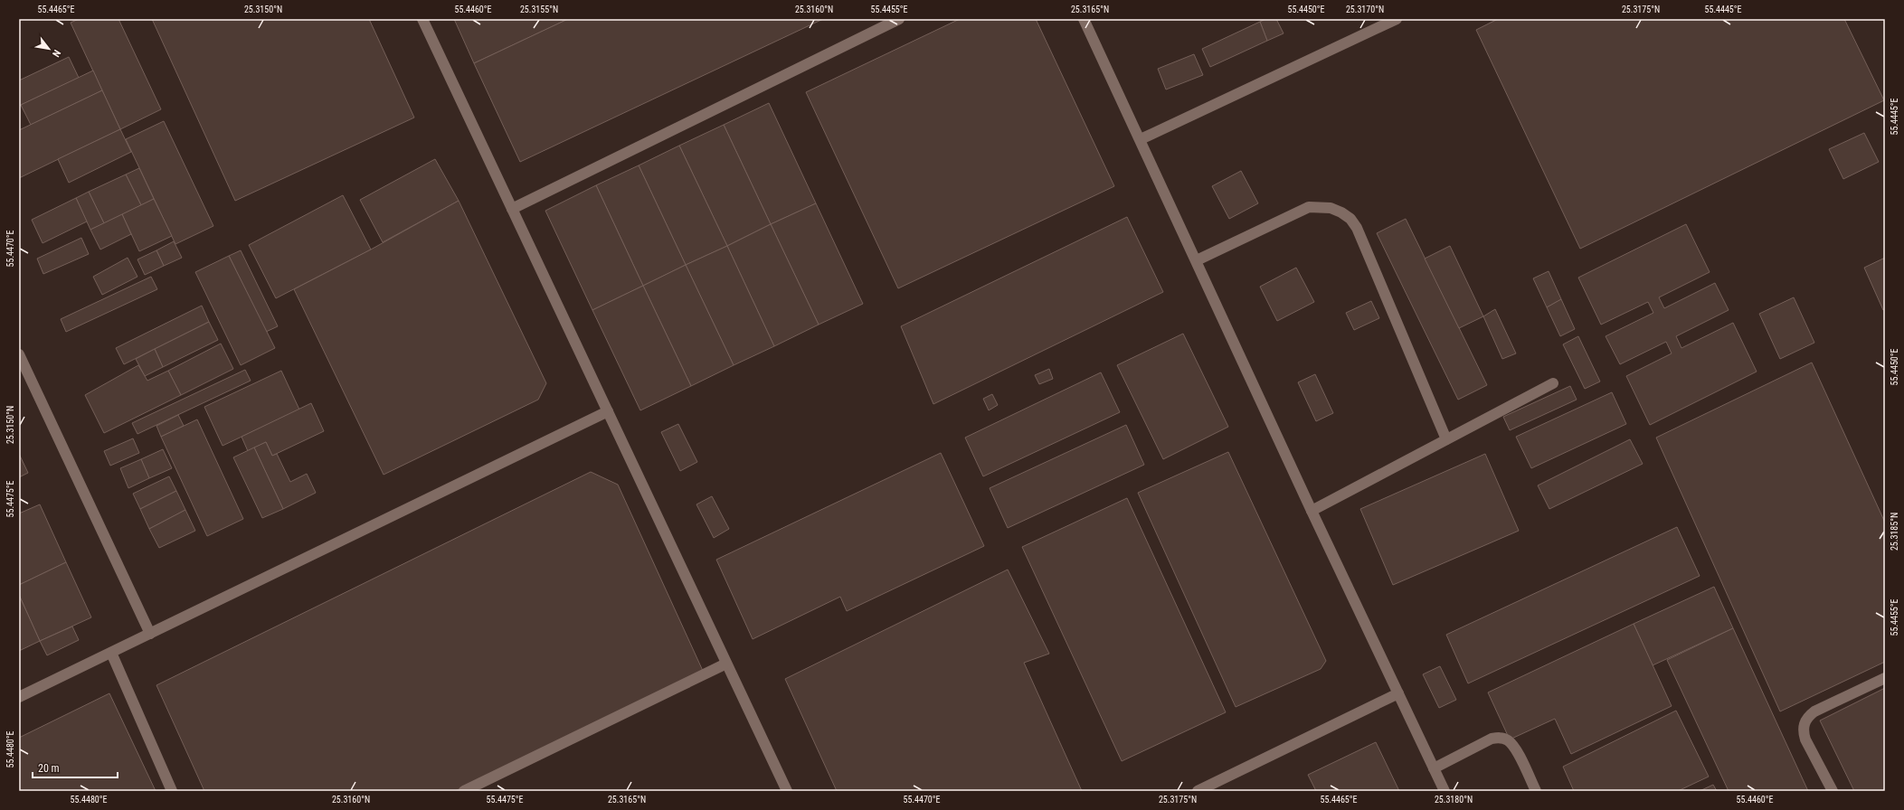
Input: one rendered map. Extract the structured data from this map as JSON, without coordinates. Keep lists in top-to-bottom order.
{
  "scale_bar": "20 m",
  "north": "bottom right",
  "coordinates": [
    "55.4465°E",
    "25.3150°N",
    "55.4460°E",
    "25.3155°N",
    "25.3160°N",
    "55.4455°E",
    "25.3165°N",
    "55.4450°E",
    "25.3170°N",
    "25.3175°N",
    "55.4445°E",
    "55.4470°E",
    "55.4475°E",
    "25.3185°N",
    "55.4480°E",
    "25.3180°N"
  ]
}
